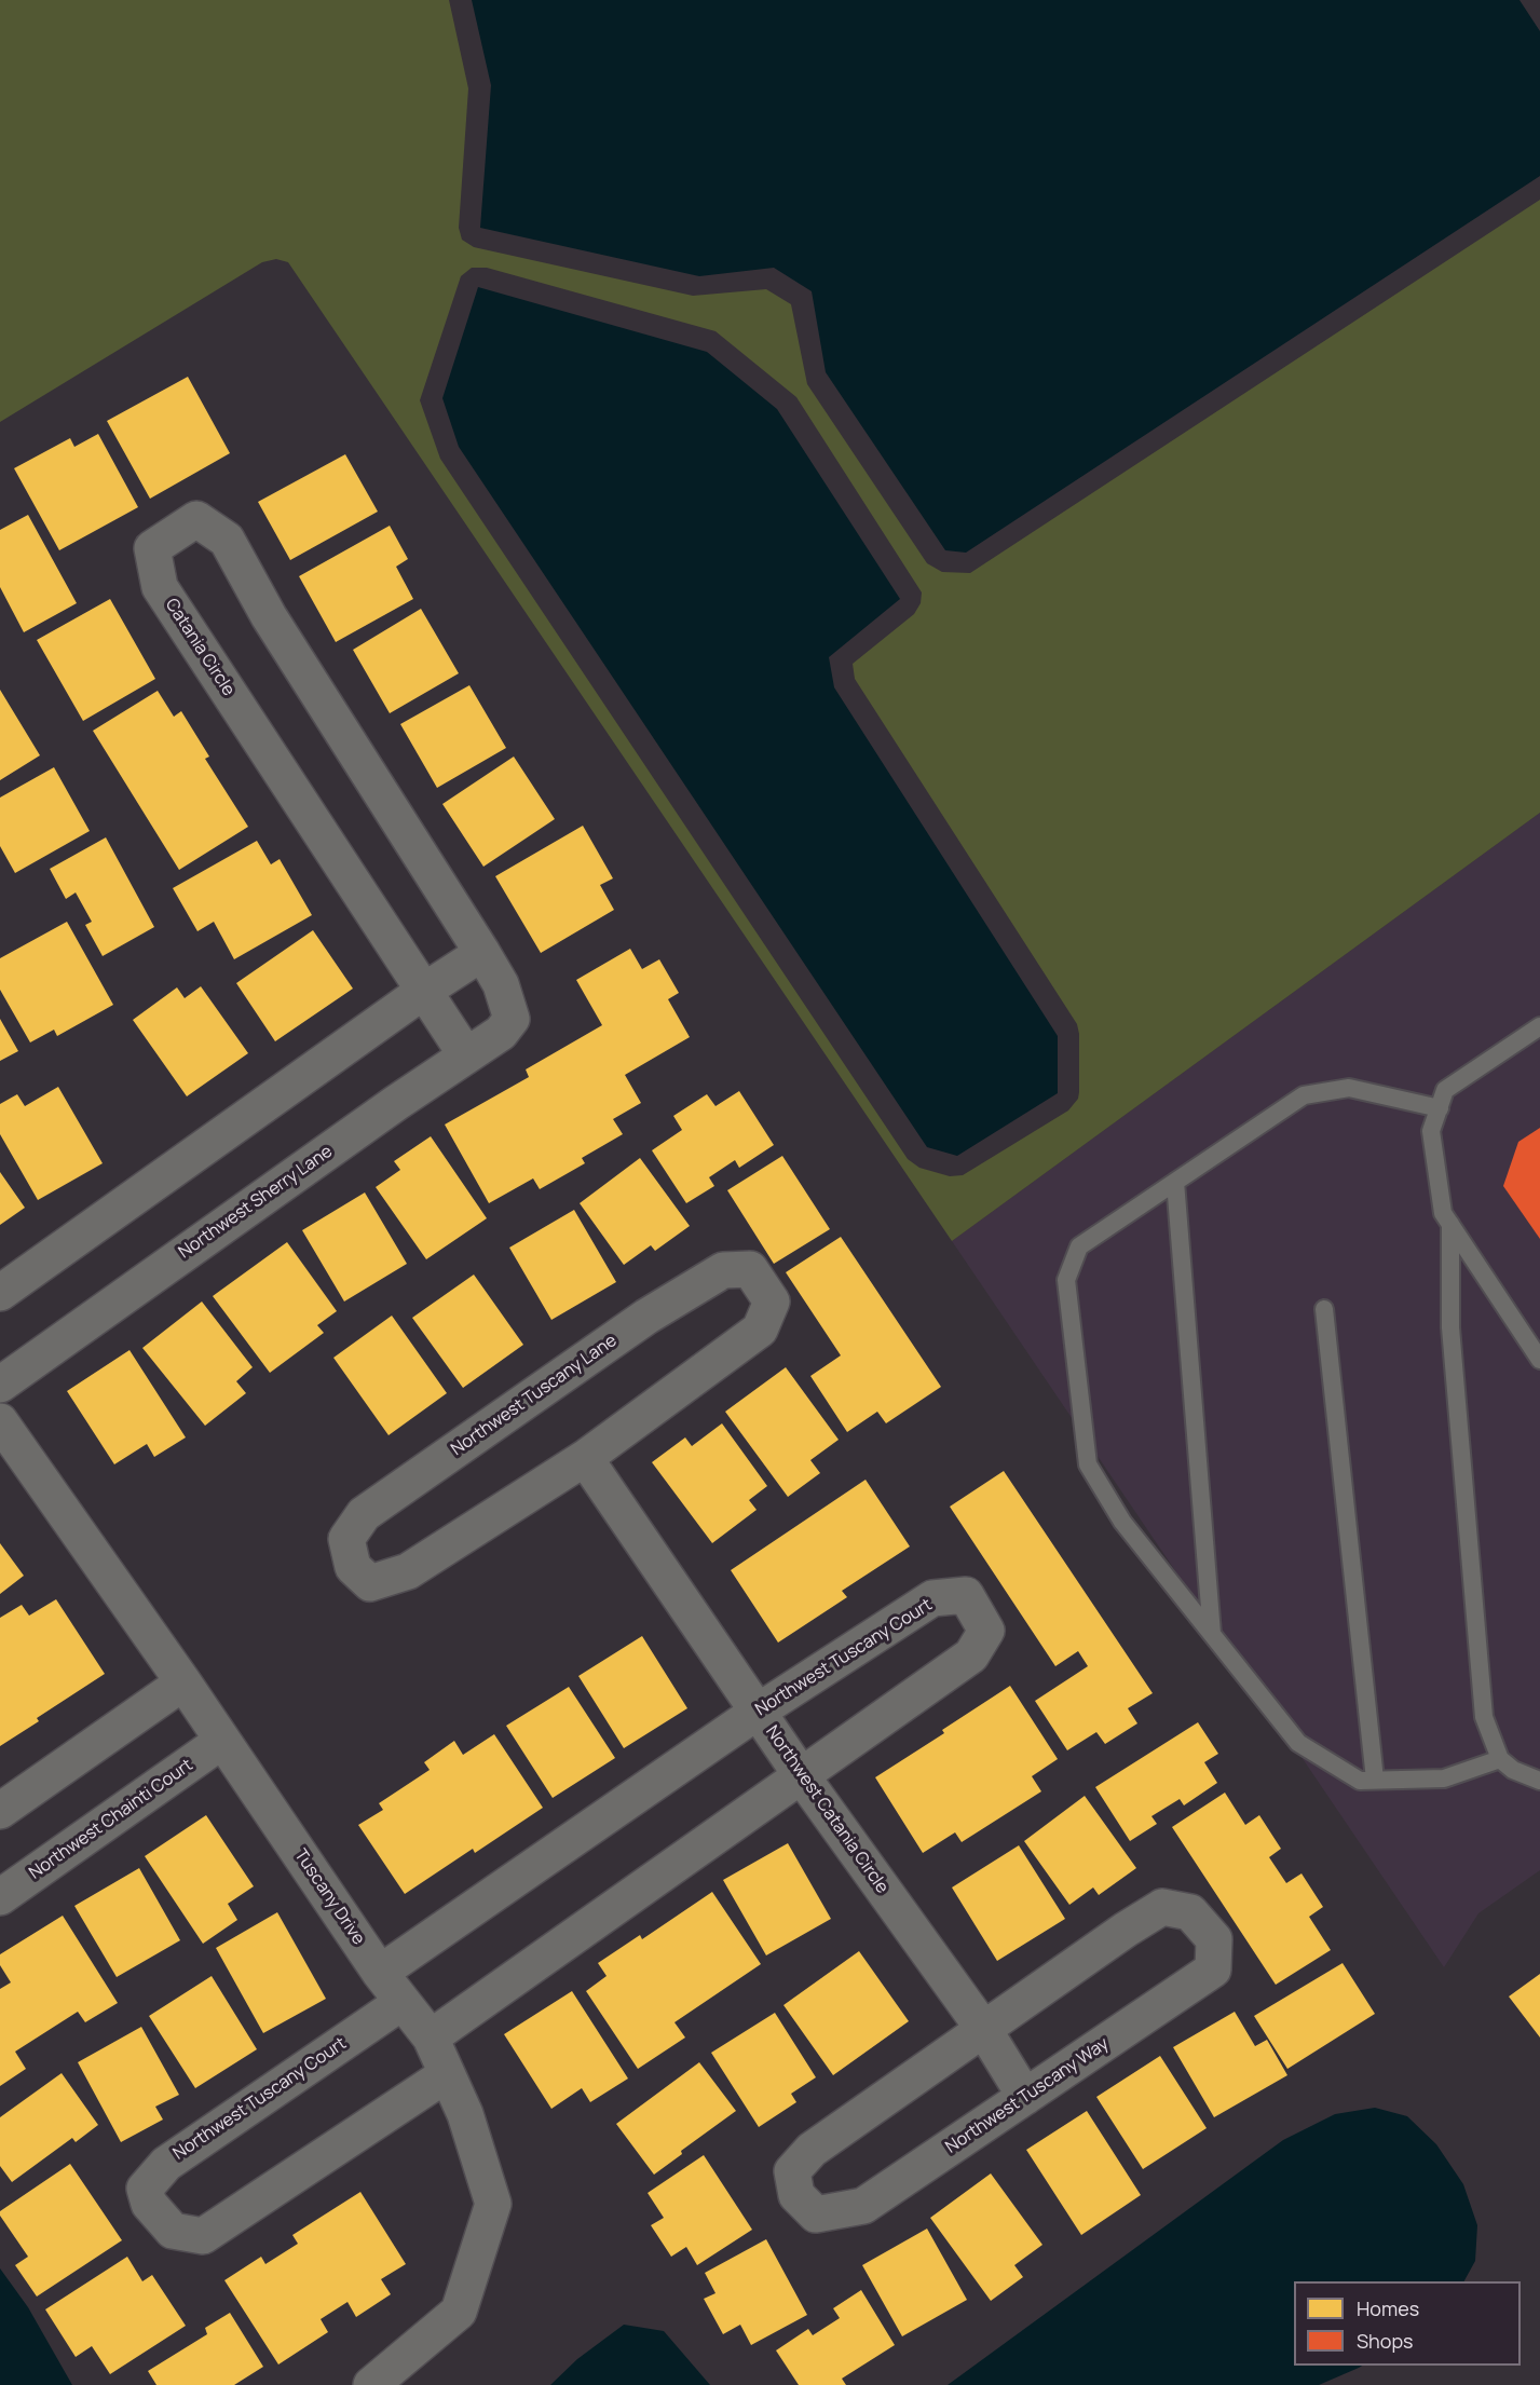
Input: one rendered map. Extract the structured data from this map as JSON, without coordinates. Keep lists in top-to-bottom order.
{
  "streets": {
    "street": [
      "Catania Circle",
      "Northwest Sherry Lane",
      "Northwest Tuscany Lane",
      "Northwest Tuscany Court",
      "Northwest Catania Circle",
      "Northwest Chainti Court",
      "Tuscany Drive",
      "Northwest Tuscany Way"
    ]
  },
  "crossings": [
    ["Catania Circle", "Northwest Sherry Lane"],
    ["Northwest Tuscany Lane", "Northwest Catania Circle"],
    ["Northwest Tuscany Court", "Northwest Catania Circle"],
    ["Northwest Tuscany Court", "Tuscany Drive"],
    ["Northwest Catania Circle", "Northwest Tuscany Way"],
    ["Northwest Chainti Court", "Tuscany Drive"]
  ],
  "legend": ["Homes", "Shops"]
}
